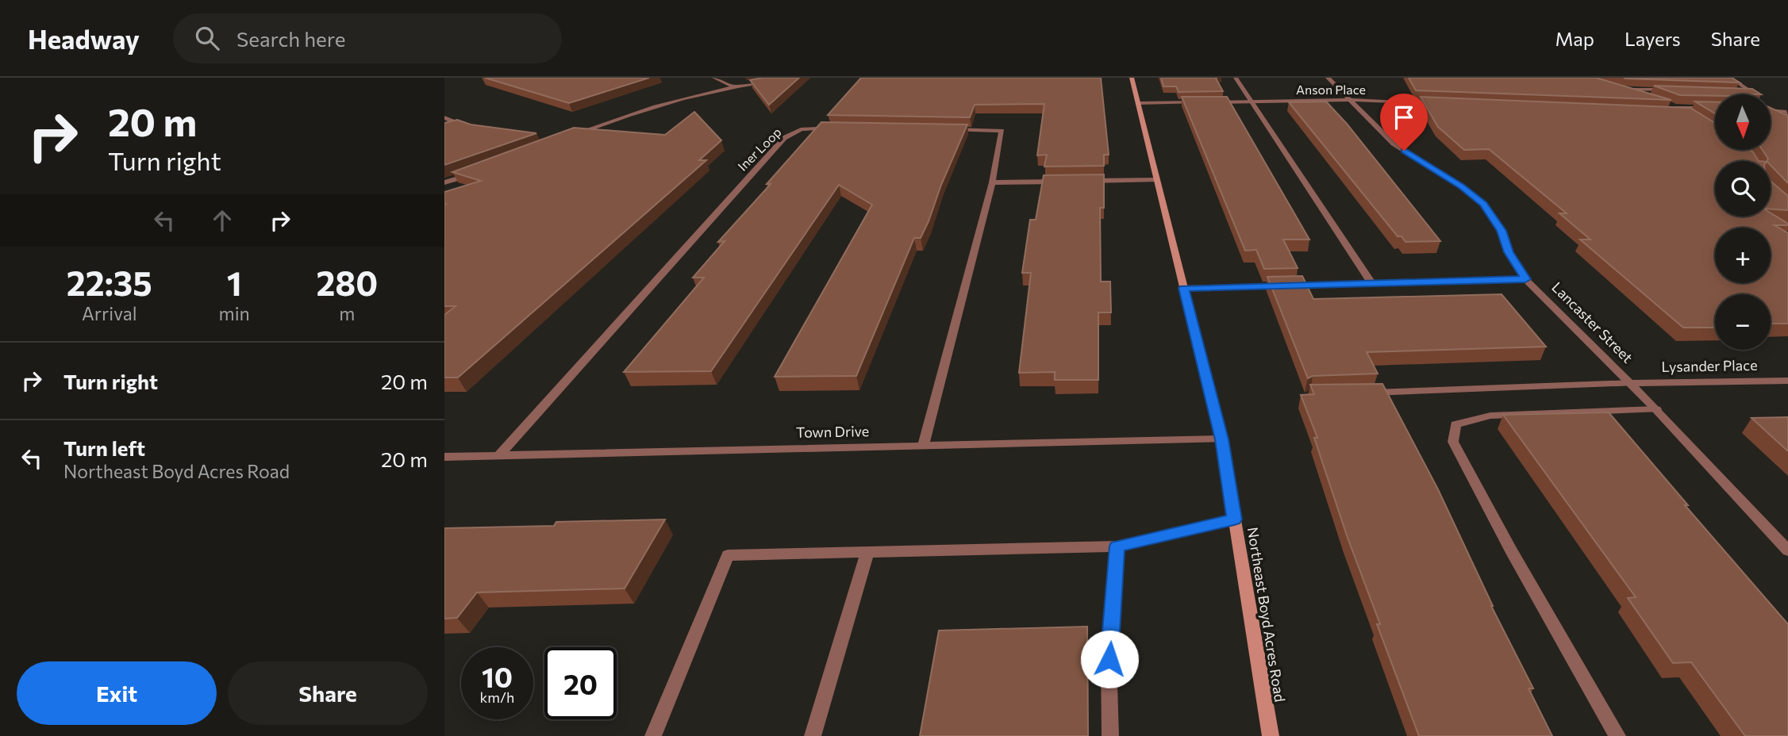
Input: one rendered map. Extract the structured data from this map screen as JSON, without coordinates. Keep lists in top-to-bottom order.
{
  "streets": {
    "street": [
      "Anson Place",
      "Iner Loop",
      "Lancaster Street",
      "Lysander Place",
      "Town Drive",
      "Northeast Boyd Acres Road"
    ]
  },
  "crossings": [
    ["Anson Place", "Lancaster Street"],
    ["Iner Loop", "Town Drive"],
    ["Lancaster Street", "Lysander Place"],
    ["Town Drive", "Northeast Boyd Acres Road"]
  ],
  "north": "bottom",
  "page": {
    "header": "Headway",
    "search": "Search here",
    "nav": ["Map", "Layers", "Share"],
    "turn": ["20 m", "Turn right"],
    "map_buttons": ["+", "−"],
    "eta": [
      "22:35",
      "Arrival",
      "1",
      "min",
      "280",
      "m"
    ],
    "list": [
      {
        "name": "Turn right",
        "value": "20 m"
      },
      {
        "name": "Turn left",
        "note": "Northeast Boyd Acres Road",
        "value": "20 m"
      }
    ],
    "speed": "10 km/h",
    "limit": "20",
    "buttons": ["Exit", "Share"]
  }
}
